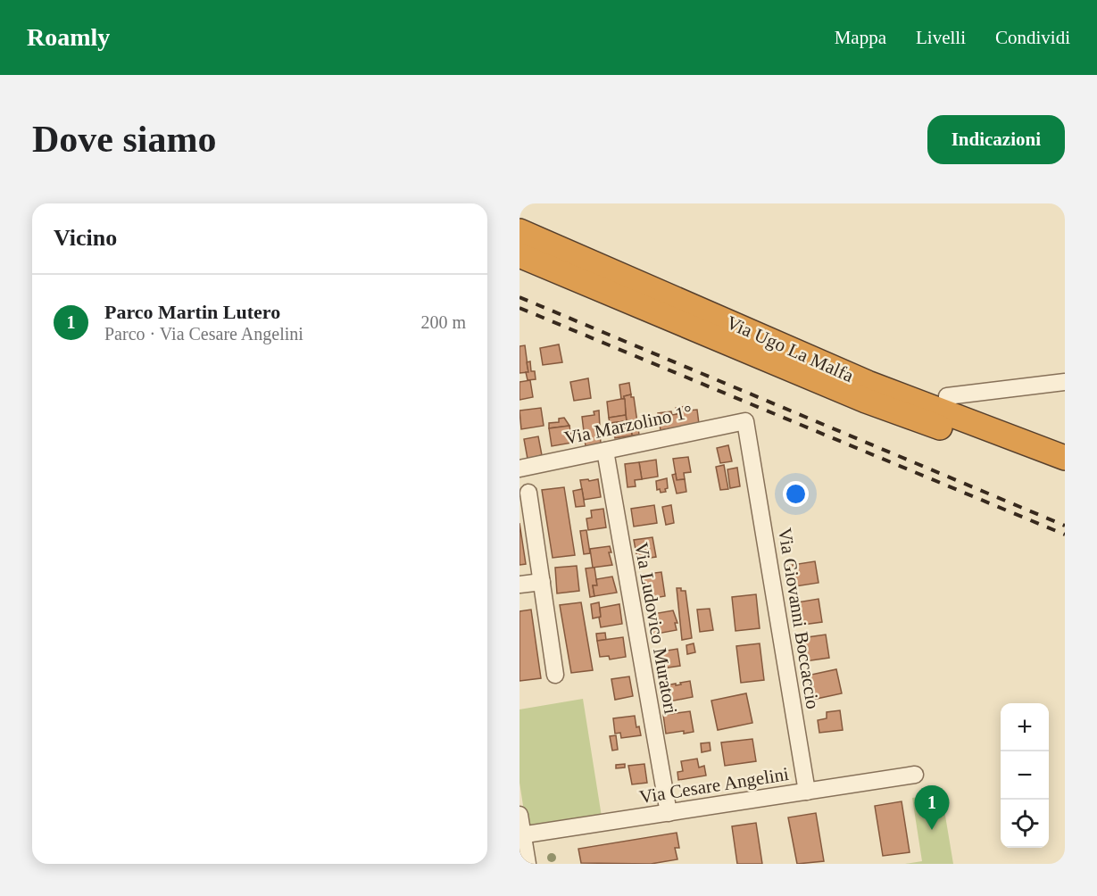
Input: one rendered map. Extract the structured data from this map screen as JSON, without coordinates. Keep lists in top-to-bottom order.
{
  "streets": {
    "highway": ["Via Ugo La Malfa"],
    "street": [
      "Via Marzolino 1°",
      "Via Giovanni Boccaccio",
      "Via Ludovico Muratori",
      "Via Cesare Angelini"
    ]
  },
  "crossings": [
    ["Via Marzolino 1°", "Via Giovanni Boccaccio"],
    ["Via Marzolino 1°", "Via Ludovico Muratori"],
    ["Via Giovanni Boccaccio", "Via Cesare Angelini"],
    ["Via Ludovico Muratori", "Via Cesare Angelini"]
  ],
  "page": {
    "header": "Roamly",
    "nav": ["Mappa", "Livelli", "Condividi"],
    "buttons": "Indicazioni",
    "title": "Dove siamo",
    "heading": "Vicino",
    "list": [
      {
        "mark": "1",
        "name": "Parco Martin Lutero",
        "note": "Parco · Via Cesare Angelini",
        "value": "200 m"
      }
    ],
    "map_buttons": ["+", "−"],
    "pins": "1"
  }
}
